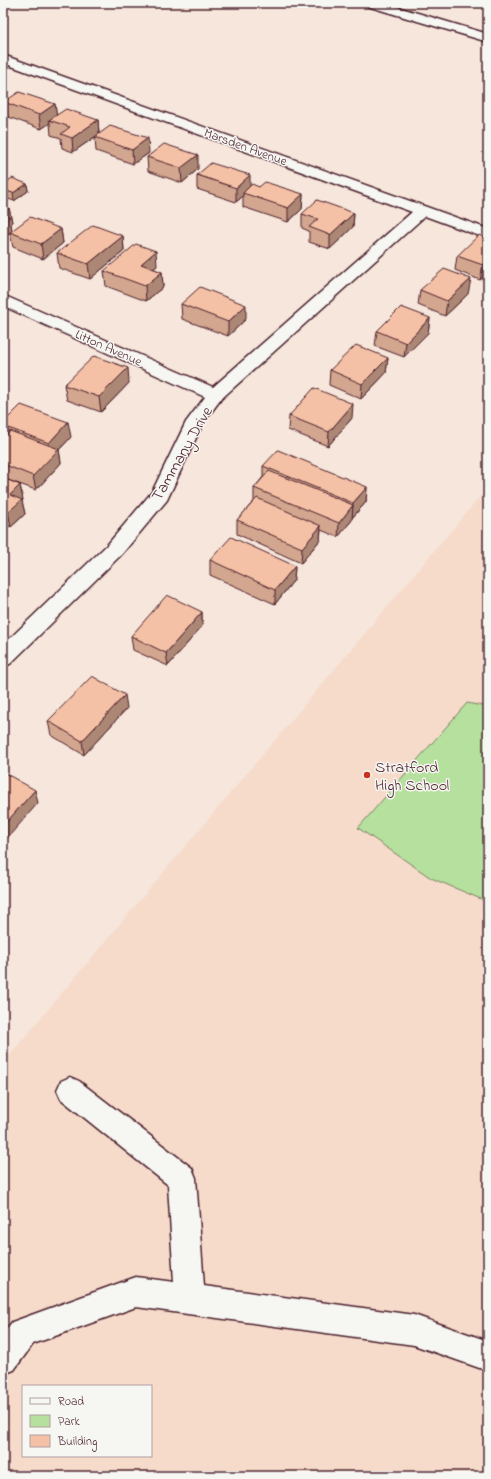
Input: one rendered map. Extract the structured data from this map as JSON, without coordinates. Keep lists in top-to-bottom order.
{
  "streets": {
    "street": ["Marsden Avenue", "Litton Avenue", "Tammany Drive"]
  },
  "crossings": [
    ["Marsden Avenue", "Tammany Drive"],
    ["Litton Avenue", "Tammany Drive"]
  ],
  "places": ["Stratford High School"],
  "legend": ["Road", "Park", "Building"]
}
